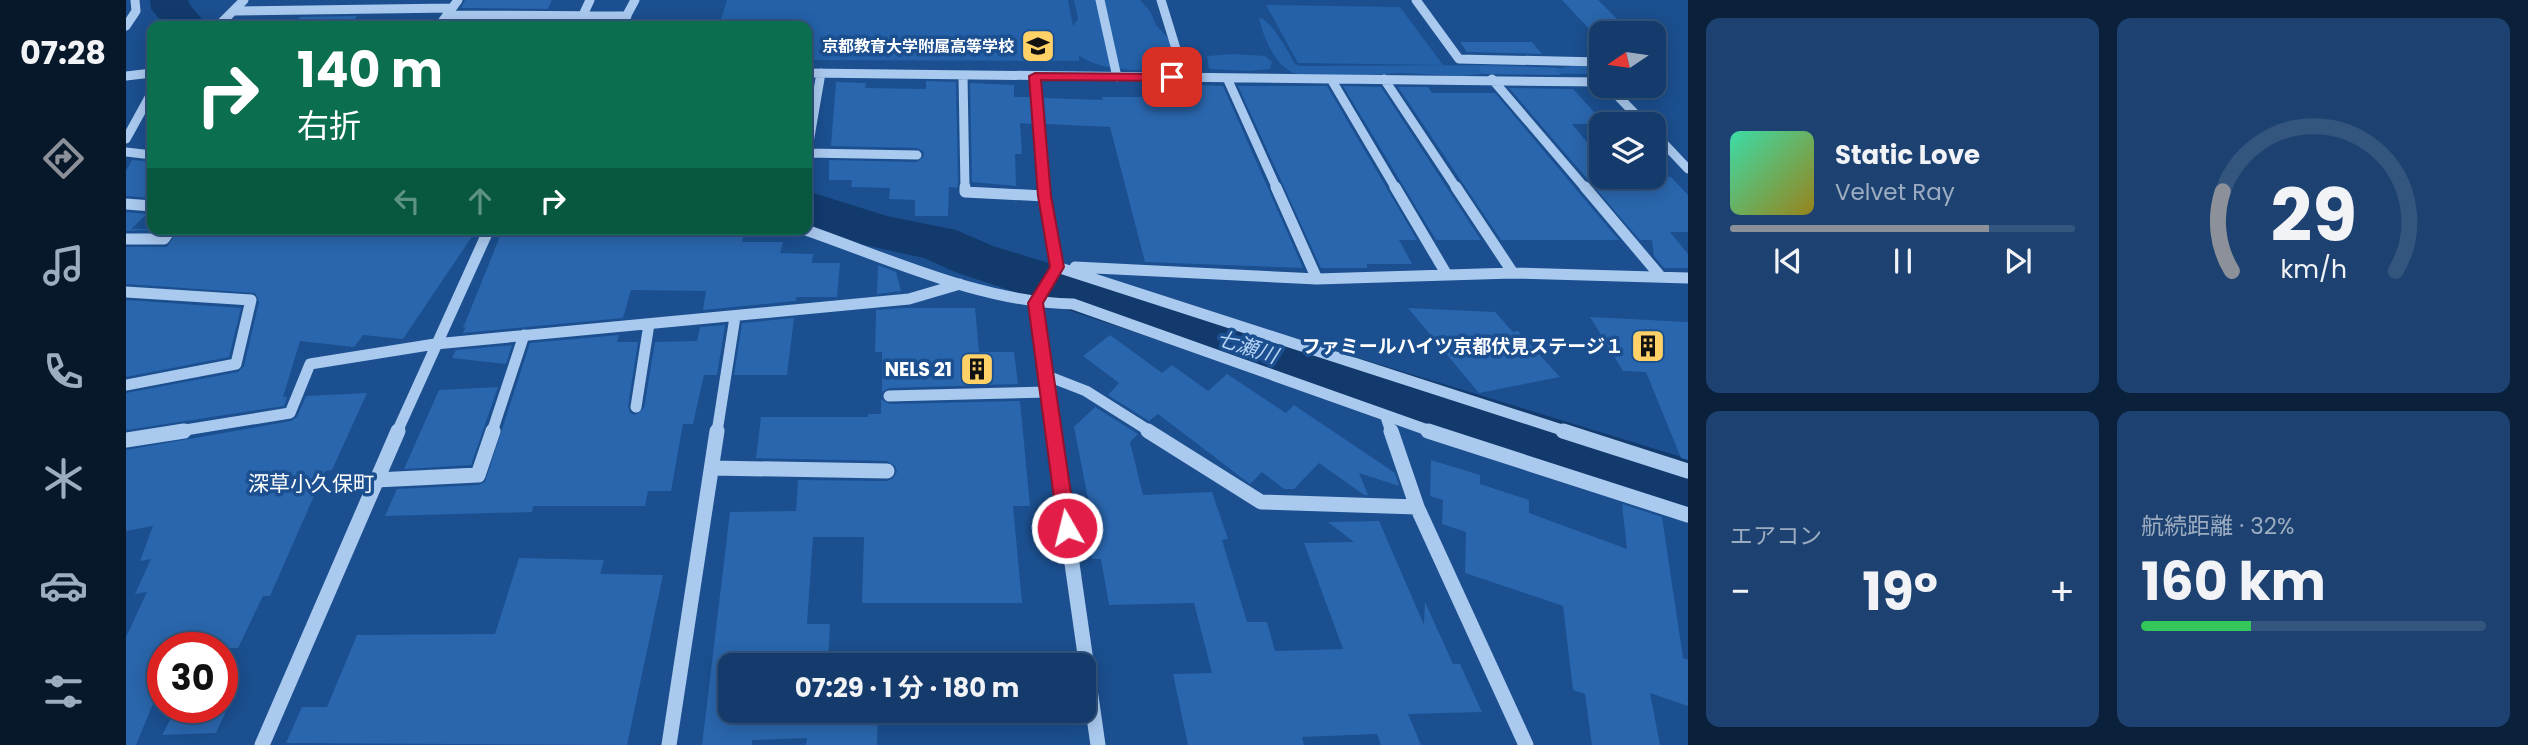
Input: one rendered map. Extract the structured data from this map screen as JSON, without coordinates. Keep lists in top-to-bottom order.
{
  "districts": ["深草小久保町"],
  "water": ["七瀬川"],
  "places": {
    "school or university": ["京都教育大学附属高等学校"],
    "building": ["ファミールハイツ京都伏見ステージ１", "NELS 21"]
  },
  "north": "left",
  "page": {
    "tabs": "07:28",
    "turn": ["140 m", "右折"],
    "song": ["Static Love", "Velvet Ray"],
    "tile": [
      "エアコン",
      ["航続距離 · 32%", "160 km"]
    ],
    "heat": ["−", "19°", "+"],
    "limit": "30",
    "trip": "07:29 · 1 分 · 180 m",
    "gauge": ["29", "km/h"]
  }
}
